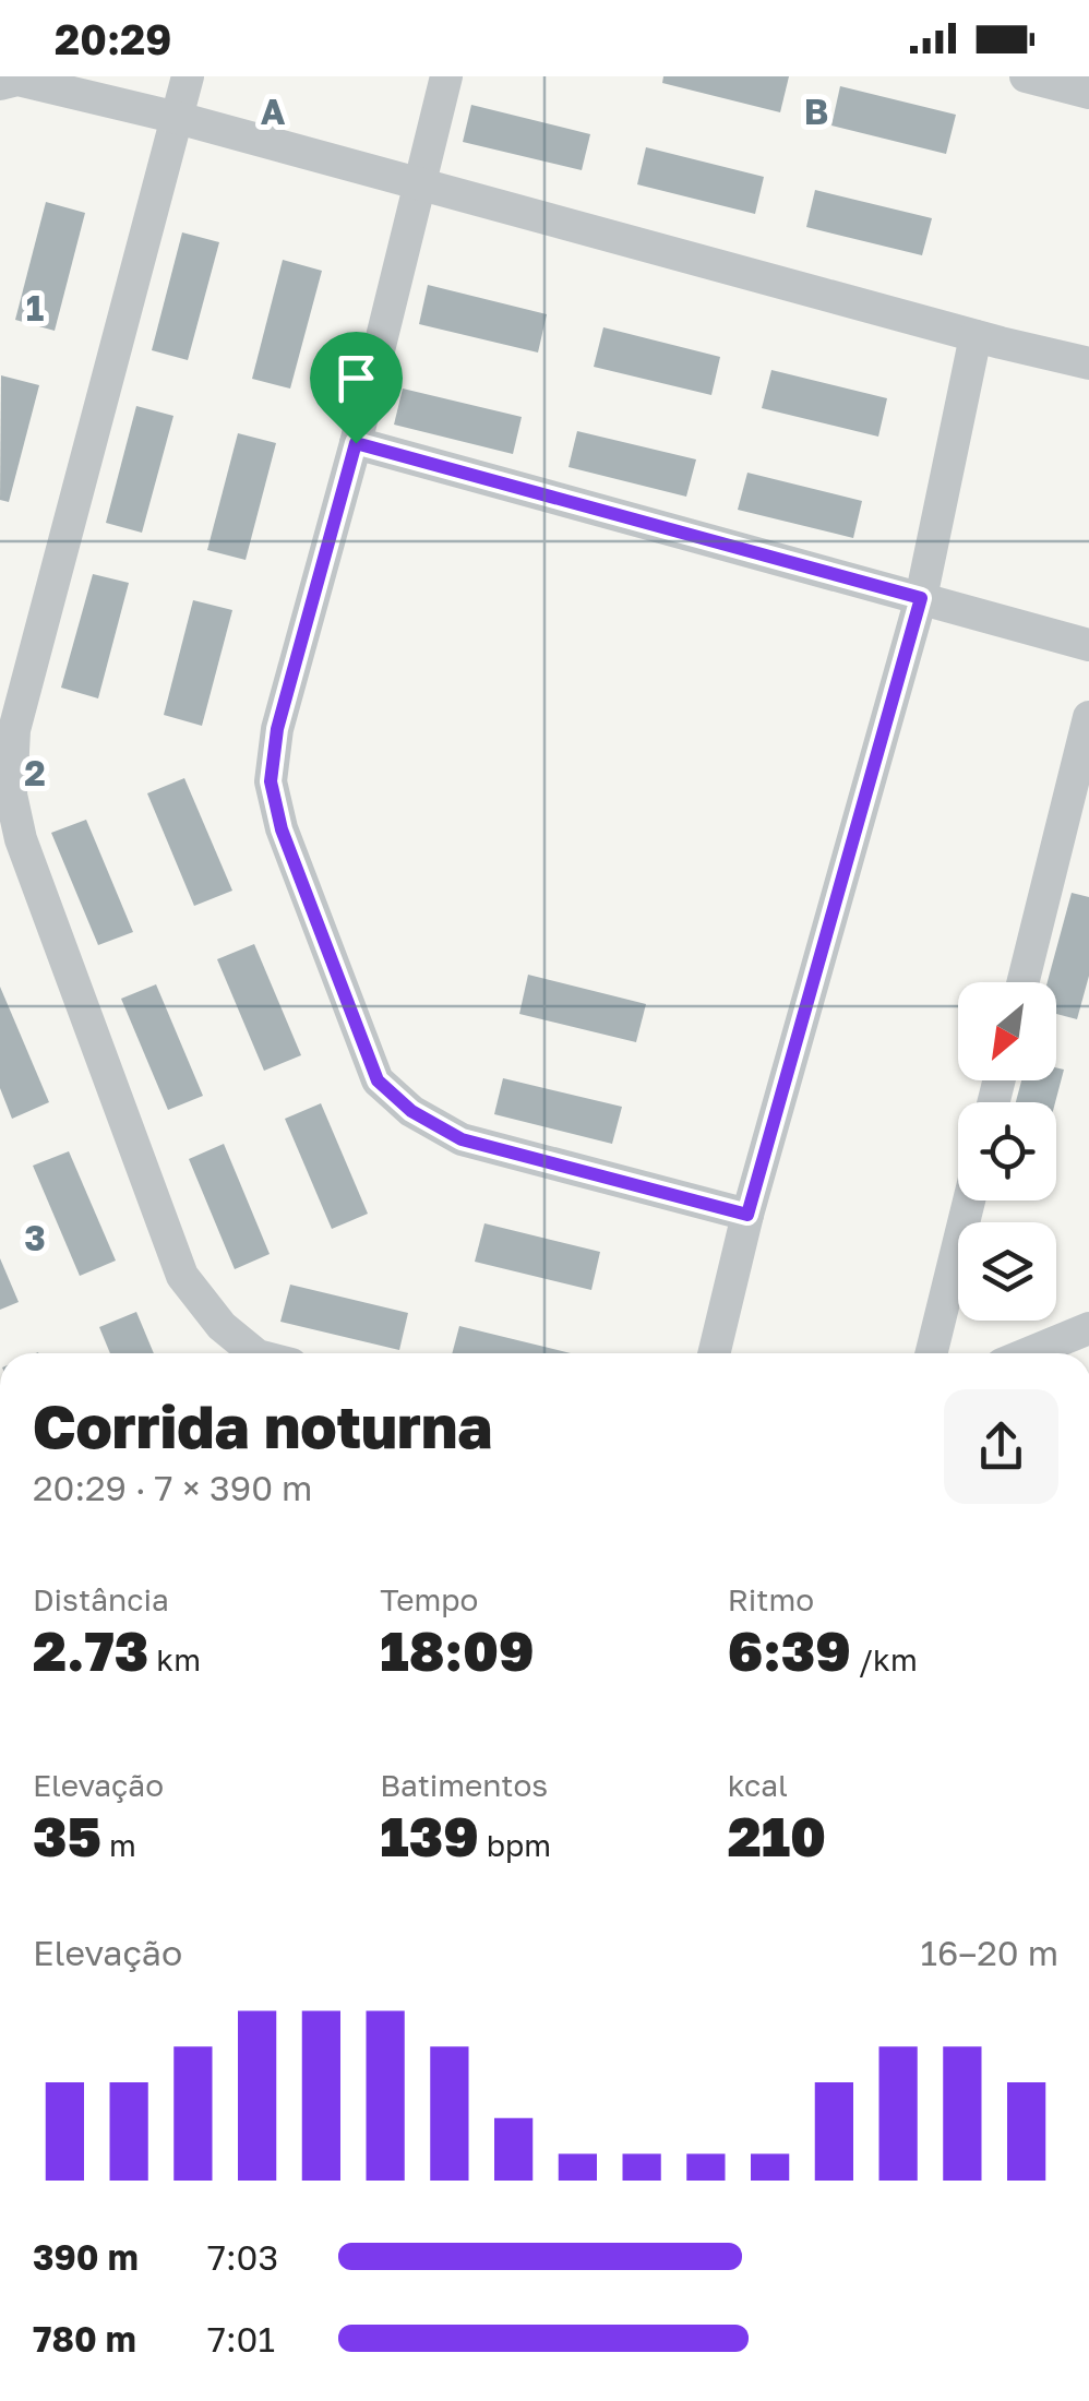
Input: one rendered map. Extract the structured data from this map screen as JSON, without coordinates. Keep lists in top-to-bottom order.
{
  "north": "bottom left",
  "page": {
    "status": "20:29",
    "heading": ["Corrida noturna", "20:29 · 7 × 390 m"],
    "stats": [
      ["Distância", "2.73 km"],
      ["Tempo", "18:09"],
      ["Ritmo", "6:39 /km"],
      ["Elevação", "35 m"],
      ["Batimentos", "139 bpm"],
      ["kcal", "210"]
    ],
    "chart": ["Elevação", "16–20 m"],
    "list": [
      {
        "name": "390 m",
        "note": "7:03"
      },
      {
        "name": "780 m",
        "note": "7:01"
      }
    ]
  },
  "grid": {
    "columns": ["A", "B"],
    "rows": ["1", "2", "3"]
  }
}
